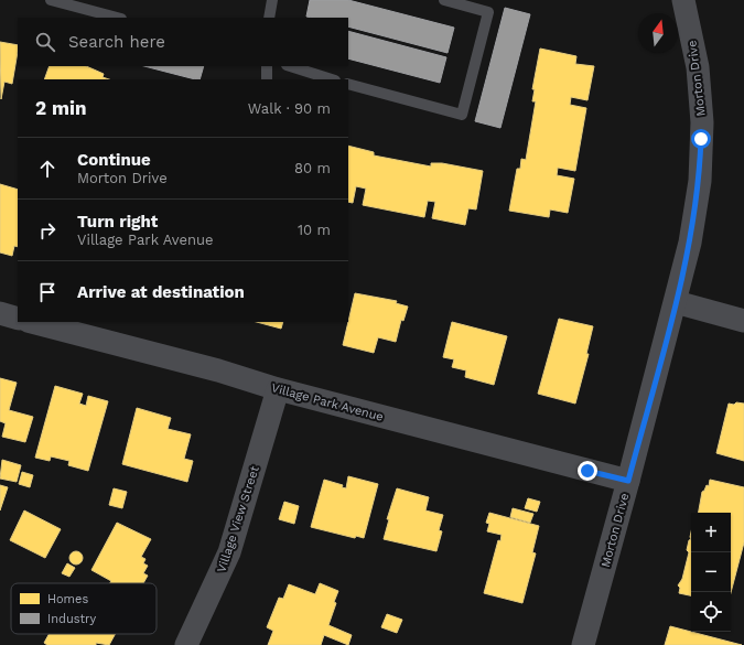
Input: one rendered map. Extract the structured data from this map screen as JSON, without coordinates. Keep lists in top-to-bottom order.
{
  "streets": {
    "street": ["Morton Drive", "Village Park Avenue", "Village View Street"]
  },
  "crossings": [
    ["Morton Drive", "Village Park Avenue"],
    ["Village Park Avenue", "Village View Street"]
  ],
  "legend": ["Homes", "Industry"],
  "north": "top",
  "page": {
    "search": "Search here",
    "heading": ["2 min", "Walk · 90 m"],
    "list": [
      ["Continue", "Morton Drive", "80 m"],
      ["Turn right", "Village Park Avenue", "10 m"],
      "Arrive at destination"
    ],
    "map_buttons": ["+", "−"]
  }
}
